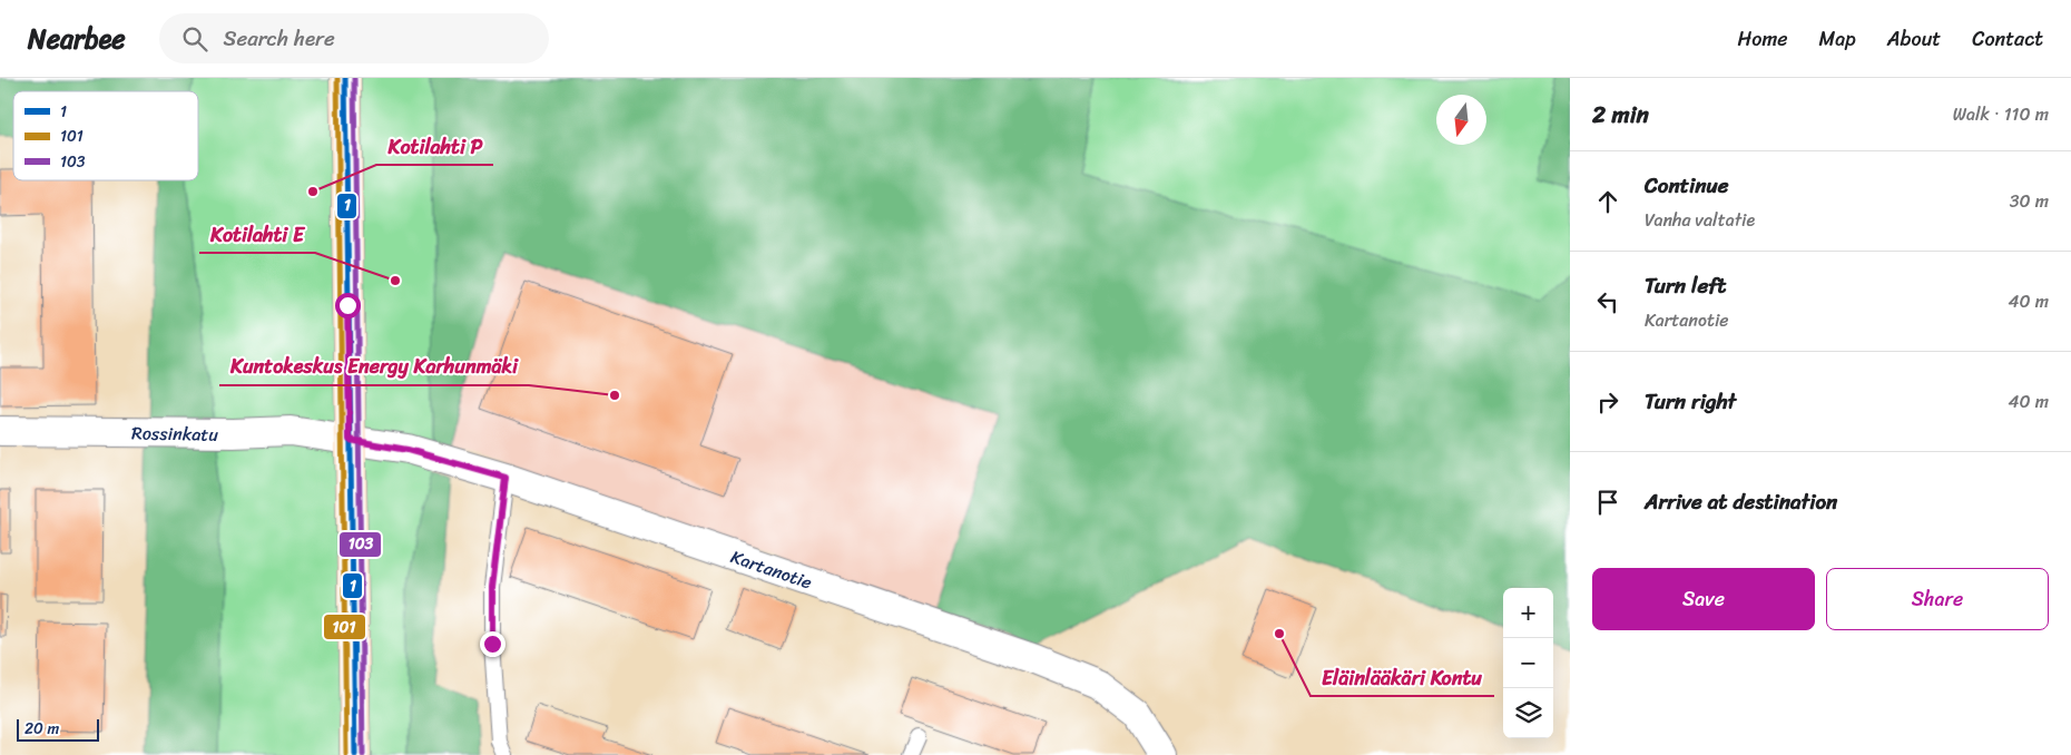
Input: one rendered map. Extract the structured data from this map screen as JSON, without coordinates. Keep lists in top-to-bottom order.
{
  "streets": {
    "street": ["Rossinkatu", "Kartanotie"]
  },
  "crossings": [
    ["Rossinkatu", "Kartanotie"]
  ],
  "places": [
    "Kotilahti P",
    "Kotilahti E",
    "Kuntokeskus Energy Karhunmäki",
    "Eläinlääkäri Kontu"
  ],
  "lines": ["transit line 1", "transit line 101", "transit line 103"],
  "legend": ["1", "101", "103"],
  "scale_bar": "20 m",
  "north": "bottom",
  "page": {
    "header": "Nearbee",
    "search": "Search here",
    "nav": [
      "Home",
      "Map",
      "About",
      "Contact"
    ],
    "heading": ["2 min", "Walk · 110 m"],
    "list": [
      ["Continue", "Vanha valtatie", "30 m"],
      ["Turn left", "Kartanotie", "40 m"],
      ["Turn right", "40 m"],
      "Arrive at destination"
    ],
    "buttons": ["Save", "Share"],
    "map_buttons": ["+", "−"],
    "scale": "20 m"
  }
}
